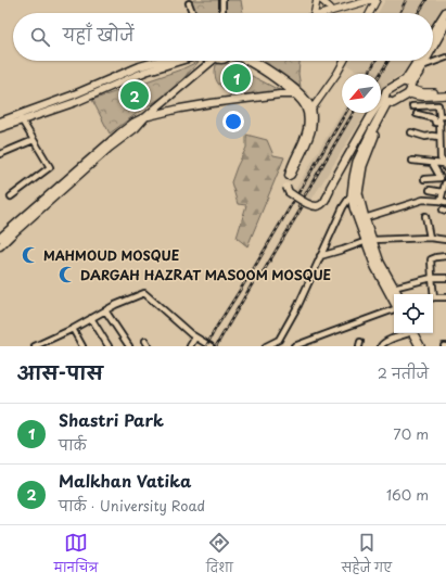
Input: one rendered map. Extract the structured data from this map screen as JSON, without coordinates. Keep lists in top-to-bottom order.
{
  "places": {
    "mosque": ["MAHMOUD MOSQUE", "DARGAH HAZRAT MASOOM MOSQUE"]
  },
  "north": "bottom left",
  "page": {
    "search": "यहाँ खोजें",
    "pins": ["1", "2"],
    "heading": ["आस-पास", "2 नतीजे"],
    "list": [
      {
        "mark": "1",
        "name": "Shastri Park",
        "note": "पार्क",
        "value": "70 m"
      },
      {
        "mark": "2",
        "name": "Malkhan Vatika",
        "note": "पार्क · University Road",
        "value": "160 m"
      }
    ],
    "nav": ["मानचित्र", "दिशा", "सहेजे गए"]
  }
}
